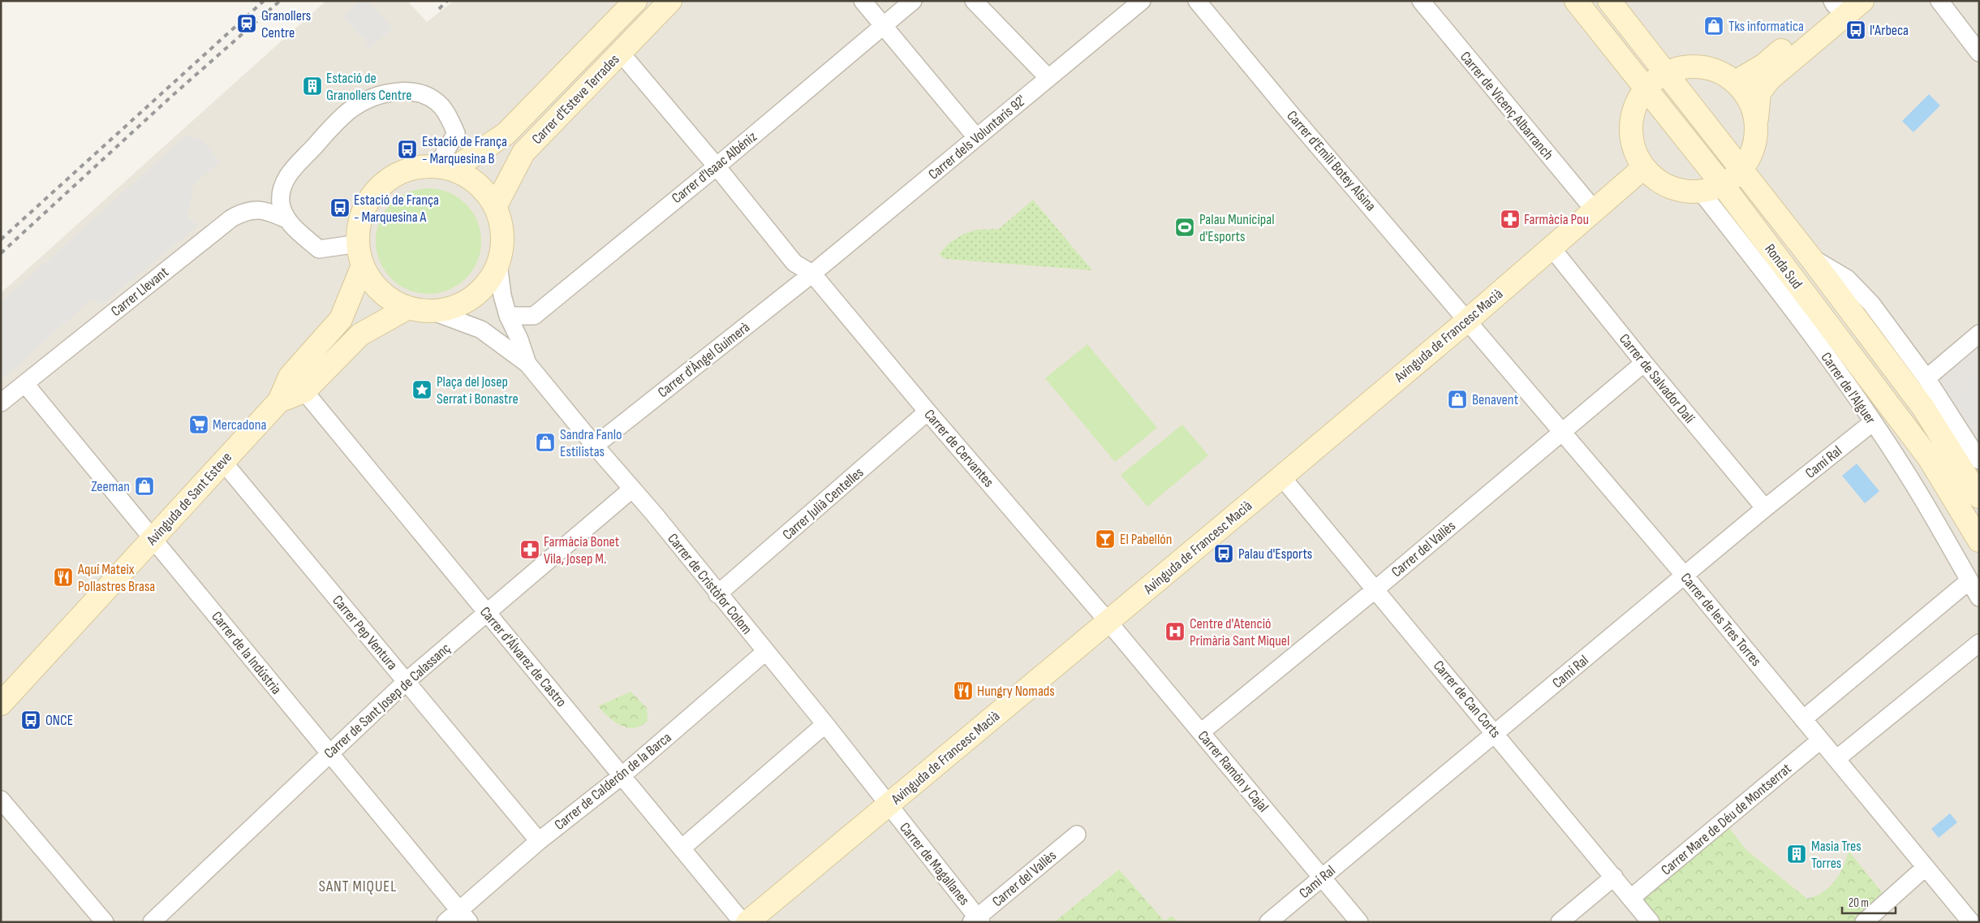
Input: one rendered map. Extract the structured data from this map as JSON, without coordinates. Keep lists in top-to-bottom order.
{
  "streets": {
    "street": [
      "Carrer d'Esteve Terrades",
      "Carrer de Vicenç Albarranch",
      "Carrer dels Voluntaris 92'",
      "Carrer d'Emili Botey Alsina",
      "Carrer d'Isaac Albéniz",
      "Ronda Sud",
      "Carrer Llevant",
      "Avinguda de Francesc Macià",
      "Carrer d'Àngel Guimerà",
      "Carrer de Salvador Dalí",
      "Carrer de l'Alguer",
      "Carrer de Cervantes",
      "Camí Ral",
      "Avinguda de Sant Esteve",
      "Carrer Julià Centelles",
      "Carrer del Vallès",
      "Carrer de Cristòfor Colom",
      "Carrer de les Tres Torres",
      "Carrer Pep Ventura",
      "Carrer de la Indústria",
      "Carrer d'Álvarez de Castro",
      "Carrer de Can Corts",
      "Carrer de Sant Josep de Calassanç",
      "Carrer Ramón y Cajal",
      "Carrer de Calderón de la Barca",
      "Carrer Mare de Déu de Montserrat",
      "Carrer de Magallanes"
    ]
  },
  "crossings": [
    ["Carrer d'Esteve Terrades", "Carrer Llevant"],
    ["Carrer d'Esteve Terrades", "Carrer de Cervantes"],
    ["Carrer d'Esteve Terrades", "Avinguda de Sant Esteve"],
    ["Carrer d'Esteve Terrades", "Carrer de Cristòfor Colom"],
    ["Carrer de Vicenç Albarranch", "Avinguda de Francesc Macià"],
    ["Carrer dels Voluntaris 92'", "Carrer d'Àngel Guimerà"],
    ["Carrer dels Voluntaris 92'", "Carrer de Cervantes"],
    ["Carrer d'Emili Botey Alsina", "Avinguda de Francesc Macià"],
    ["Carrer d'Emili Botey Alsina", "Carrer de les Tres Torres"],
    ["Carrer d'Isaac Albéniz", "Carrer de Cervantes"],
    ["Carrer d'Isaac Albéniz", "Carrer de Cristòfor Colom"],
    ["Carrer Llevant", "Avinguda de Sant Esteve"],
    ["Carrer Llevant", "Carrer de Cristòfor Colom"],
    ["Carrer Llevant", "Carrer de la Indústria"],
    ["Avinguda de Francesc Macià", "Carrer de Salvador Dalí"],
    ["Avinguda de Francesc Macià", "Carrer de Cervantes"],
    ["Avinguda de Francesc Macià", "Carrer de Cristòfor Colom"],
    ["Avinguda de Francesc Macià", "Carrer de les Tres Torres"],
    ["Avinguda de Francesc Macià", "Carrer de Can Corts"],
    ["Avinguda de Francesc Macià", "Carrer Ramón y Cajal"],
    ["Avinguda de Francesc Macià", "Carrer de Magallanes"],
    ["Carrer d'Àngel Guimerà", "Carrer de Cervantes"],
    ["Carrer d'Àngel Guimerà", "Carrer de Cristòfor Colom"],
    ["Carrer de Salvador Dalí", "Camí Ral"],
    ["Carrer de Salvador Dalí", "Carrer del Vallès"],
    ["Carrer de l'Alguer", "Camí Ral"],
    ["Carrer de Cervantes", "Carrer Julià Centelles"],
    ["Carrer de Cervantes", "Carrer Ramón y Cajal"],
    ["Camí Ral", "Carrer de les Tres Torres"],
    ["Camí Ral", "Carrer de Can Corts"],
    ["Camí Ral", "Carrer Ramón y Cajal"],
    ["Avinguda de Sant Esteve", "Carrer de Cristòfor Colom"],
    ["Avinguda de Sant Esteve", "Carrer Pep Ventura"],
    ["Avinguda de Sant Esteve", "Carrer de la Indústria"],
    ["Avinguda de Sant Esteve", "Carrer d'Álvarez de Castro"],
    ["Carrer Julià Centelles", "Carrer de Cristòfor Colom"],
    ["Carrer del Vallès", "Carrer de les Tres Torres"],
    ["Carrer del Vallès", "Carrer de Can Corts"],
    ["Carrer del Vallès", "Carrer Ramón y Cajal"],
    ["Carrer del Vallès", "Carrer de Magallanes"],
    ["Carrer de Cristòfor Colom", "Carrer de Sant Josep de Calassanç"],
    ["Carrer de Cristòfor Colom", "Carrer de Calderón de la Barca"],
    ["Carrer de Cristòfor Colom", "Carrer de Magallanes"],
    ["Carrer de les Tres Torres", "Carrer Mare de Déu de Montserrat"],
    ["Carrer Pep Ventura", "Carrer de Sant Josep de Calassanç"],
    ["Carrer Pep Ventura", "Carrer de Calderón de la Barca"],
    ["Carrer de la Indústria", "Carrer de Sant Josep de Calassanç"],
    ["Carrer de la Indústria", "Carrer de Calderón de la Barca"],
    ["Carrer d'Álvarez de Castro", "Carrer de Sant Josep de Calassanç"],
    ["Carrer d'Álvarez de Castro", "Carrer de Calderón de la Barca"],
    ["Carrer de Can Corts", "Carrer Mare de Déu de Montserrat"]
  ],
  "districts": ["SANT MIQUEL"],
  "places": {
    "station": ["Granollers Centre"],
    "shop": [
      "Tks informatica",
      "Benavent",
      "Sandra Fanlo Estilistas",
      "Zeeman"
    ],
    "bus stop": [
      "l'Arbeca",
      "Estació de França - Marquesina B",
      "Estació de França - Marquesina A",
      "Palau d'Esports",
      "ONCE"
    ],
    "building": ["Estació de Granollers Centre", "Masia Tres Torres"],
    "pharmacy": ["Farmàcia Pou", "Farmàcia Bonet Vila, Josep M."],
    "sports": ["Palau Municipal d'Esports"],
    "place": ["Plaça del Josep Serrat i Bonastre"],
    "supermarket": ["Mercadona"],
    "bar": ["El Pabellón"],
    "restaurant": ["Aquí Mateix Pollastres Brasa", "Hungry Nomads"],
    "hospital": ["Centre d'Atenció Primària Sant Miquel"]
  },
  "scale_bar": "20 m"
}
